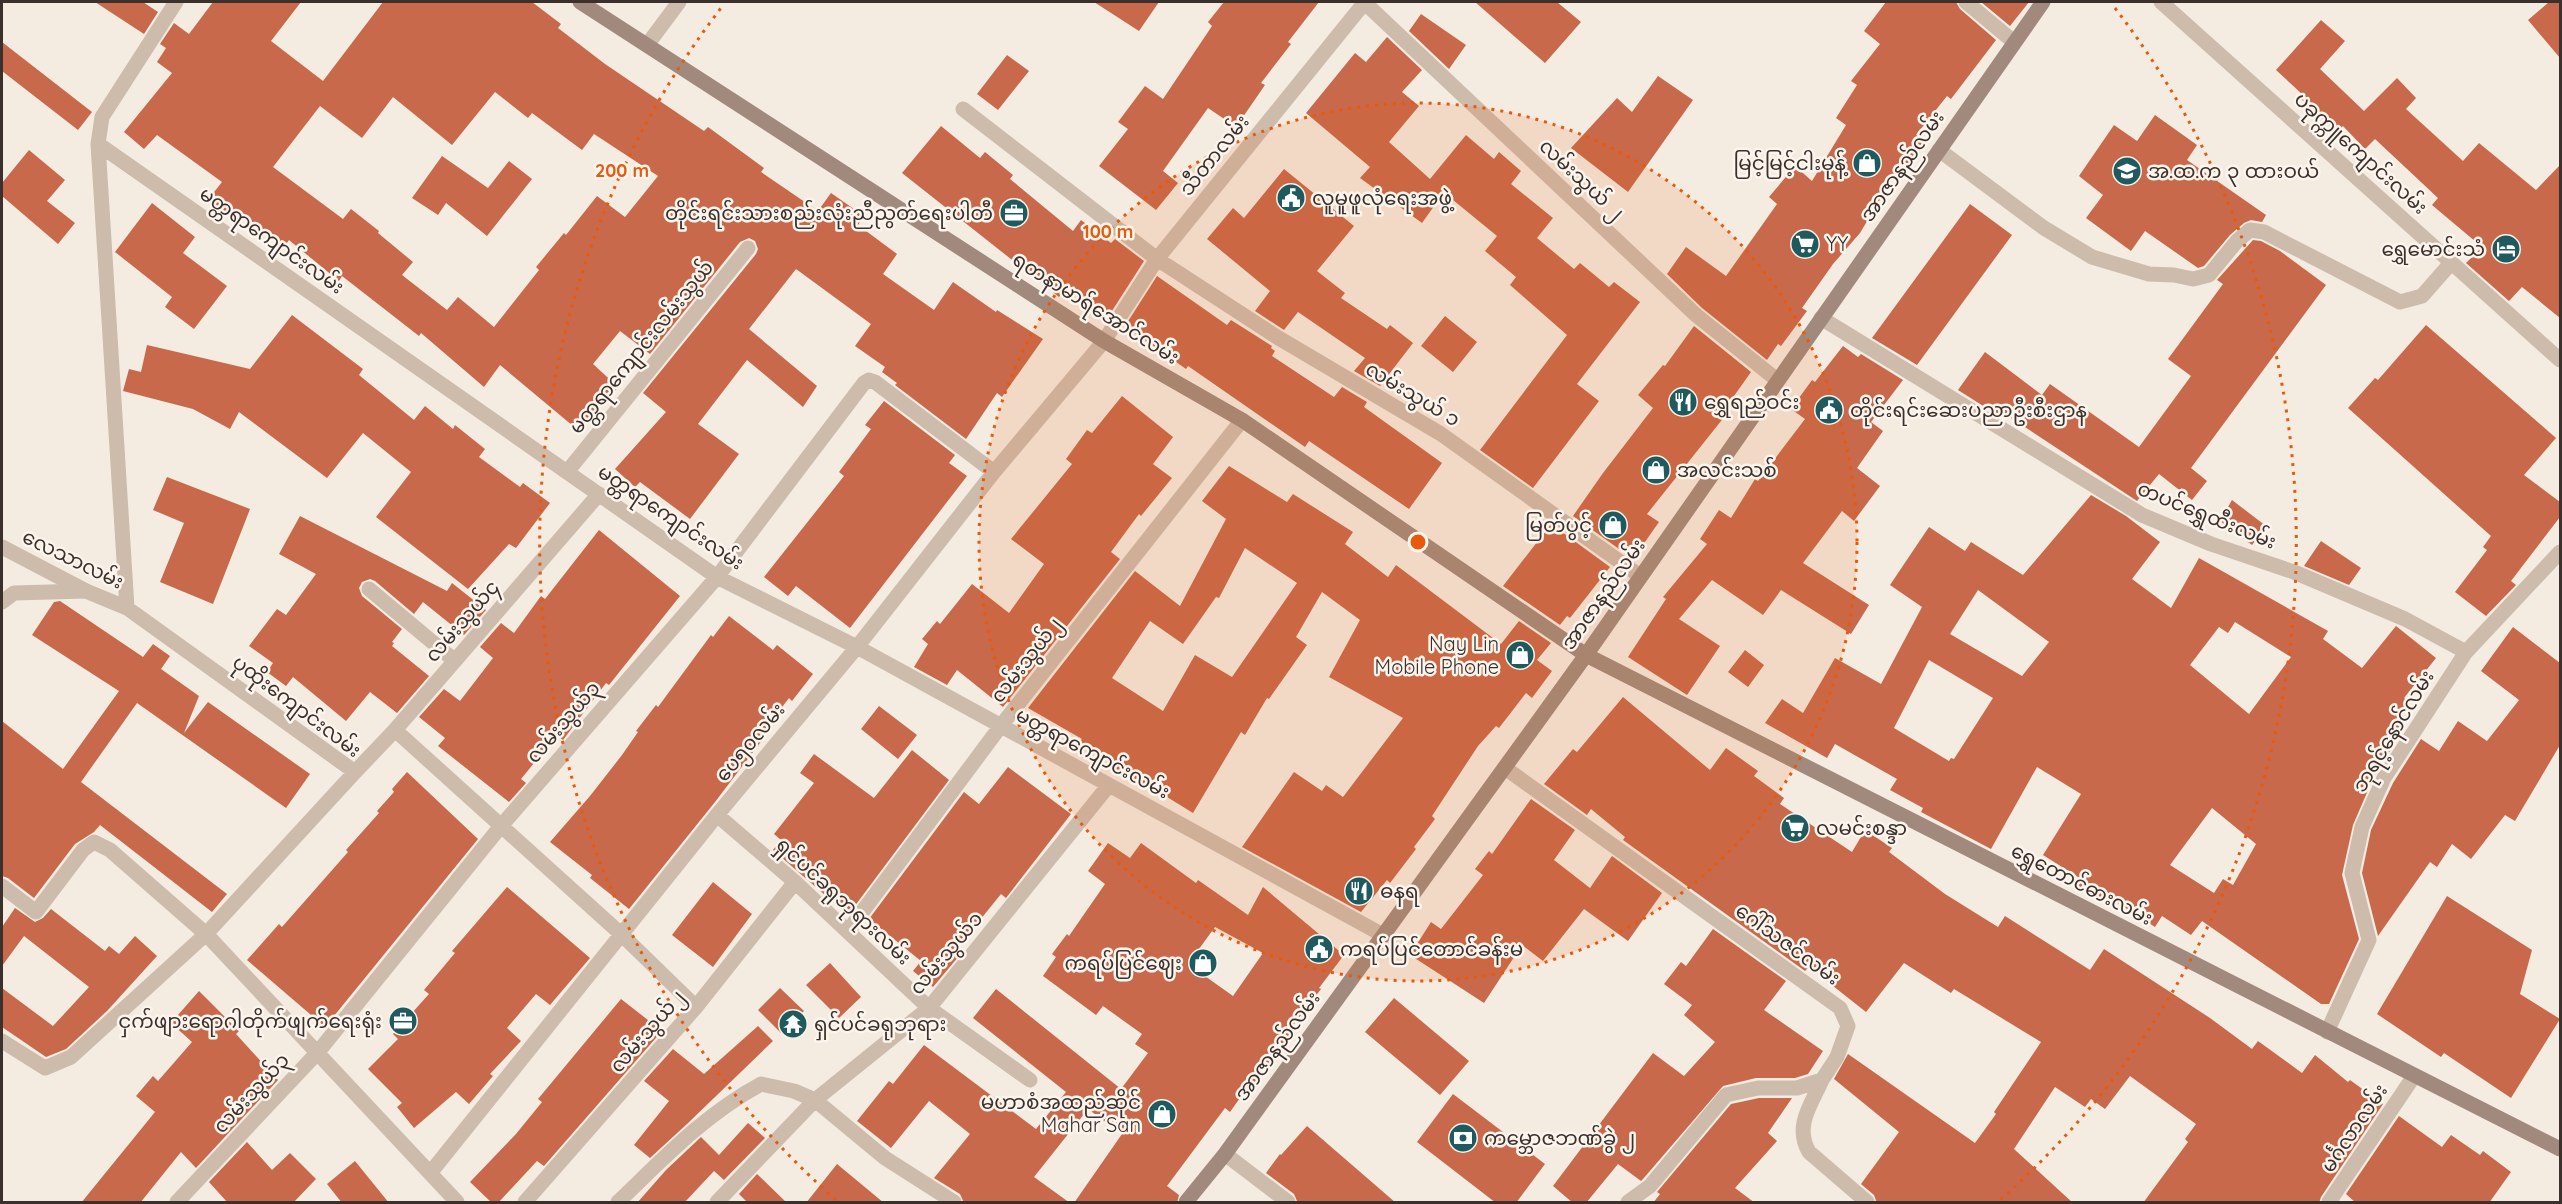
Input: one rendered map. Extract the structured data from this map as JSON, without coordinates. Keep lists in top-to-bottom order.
{
  "streets": {
    "street": [
      "ပခုက္ကူကျောင်းလမ်း",
      "သီတာလမ်း",
      "အာဇာနည်လမ်း",
      "လမ်းသွယ် ၂",
      "မတ္တရာကျောင်းလမ်း",
      "ရတနာမာရ်အောင်လမ်း",
      "မတ္တရာကျောင်းလမ်းသွယ်",
      "လမ်းသွယ် ၁",
      "တပင်ရွှေထီးလမ်း",
      "လေသာလမ်း",
      "လမ်းသွယ်၄",
      "လမ်းသွယ်၂",
      "ပုထိုးကျောင်းလမ်း",
      "လမ်းသွယ်၃",
      "ဘုရင့်နောင်လမ်း",
      "ပေ၅၀လမ်း",
      "ရွှေတောင်ဓားလမ်း",
      "ရှင်ပင်ခရုဘုရားလမ်း",
      "ဂေါ်သဇင်လမ်း",
      "လမ်းသွယ်၁",
      "မင်္ဂလာလမ်း"
    ]
  },
  "crossings": [
    ["သီတာလမ်း", "လမ်းသွယ် ၂"],
    ["သီတာလမ်း", "ရတနာမာရ်အောင်လမ်း"],
    ["သီတာလမ်း", "လမ်းသွယ် ၁"],
    ["သီတာလမ်း", "ပေ၅၀လမ်း"],
    ["အာဇာနည်လမ်း", "လမ်းသွယ် ၂"],
    ["အာဇာနည်လမ်း", "မတ္တရာကျောင်းလမ်း"],
    ["အာဇာနည်လမ်း", "ရတနာမာရ်အောင်လမ်း"],
    ["အာဇာနည်လမ်း", "လမ်းသွယ် ၁"],
    ["အာဇာနည်လမ်း", "တပင်ရွှေထီးလမ်း"],
    ["အာဇာနည်လမ်း", "ရွှေတောင်ဓားလမ်း"],
    ["အာဇာနည်လမ်း", "ဂေါ်သဇင်လမ်း"],
    ["မတ္တရာကျောင်းလမ်း", "မတ္တရာကျောင်းလမ်းသွယ်"],
    ["မတ္တရာကျောင်းလမ်း", "လမ်းသွယ်၄"],
    ["မတ္တရာကျောင်းလမ်း", "လမ်းသွယ်၂"],
    ["မတ္တရာကျောင်းလမ်း", "လမ်းသွယ်၃"],
    ["မတ္တရာကျောင်းလမ်း", "ပေ၅၀လမ်း"],
    ["မတ္တရာကျောင်းလမ်း", "လမ်းသွယ်၁"],
    ["ရတနာမာရ်အောင်လမ်း", "လမ်းသွယ်၂"],
    ["ရတနာမာရ်အောင်လမ်း", "ပေ၅၀လမ်း"],
    ["ရတနာမာရ်အောင်လမ်း", "ရွှေတောင်ဓားလမ်း"],
    ["တပင်ရွှေထီးလမ်း", "ဘုရင့်နောင်လမ်း"],
    ["လေသာလမ်း", "ပုထိုးကျောင်းလမ်း"],
    ["လမ်းသွယ်၄", "ပုထိုးကျောင်းလမ်း"],
    ["လမ်းသွယ်၂", "ရှင်ပင်ခရုဘုရားလမ်း"],
    ["လမ်းသွယ်၃", "ပေ၅၀လမ်း"],
    ["ဘုရင့်နောင်လမ်း", "ရွှေတောင်ဓားလမ်း"],
    ["ပေ၅၀လမ်း", "ရှင်ပင်ခရုဘုရားလမ်း"],
    ["ရွှေတောင်ဓားလမ်း", "မင်္ဂလာလမ်း"],
    ["ရှင်ပင်ခရုဘုရားလမ်း", "လမ်းသွယ်၁"]
  ],
  "places": {
    "shop": [
      "မြင့်မြင့်ငါးမုန့်",
      "အလင်းသစ်",
      "မြတ်ပွင့်",
      "Nay Lin Mobile Phone",
      "ကရပ်ပြင်ဈေး",
      "မဟာစံအထည်ဆိုင် Mahar San"
    ],
    "school or university": ["အ.ထ.က ၃ ထားဝယ်"],
    "public building": ["လူမူဖူလုံရေးအဖွဲ့", "တိုင်းရင်းဆေးပညာဦးစီးဌာန", "ကရပ်ပြင်တောင်ခန်းမ"],
    "office": ["တိုင်းရင်းသားစည်းလုံးညီညွတ်ရေးပါတီ", "ငှက်ဖျားရောဂါတိုက်ဖျက်ရေးရုံး"],
    "supermarket": ["YY", "လမင်းစန္ဒာ"],
    "hotel": ["ရွှေမောင်းသံ"],
    "restaurant": ["ရွှေရည်ဝင်း", "ဓနရ"],
    "temple": ["ရှင်ပင်ခရုဘုရား"],
    "bank": ["ကမ္ဘောဇဘဏ်ခွဲ ၂"]
  },
  "rings": ["200 m", "100 m"]
}
